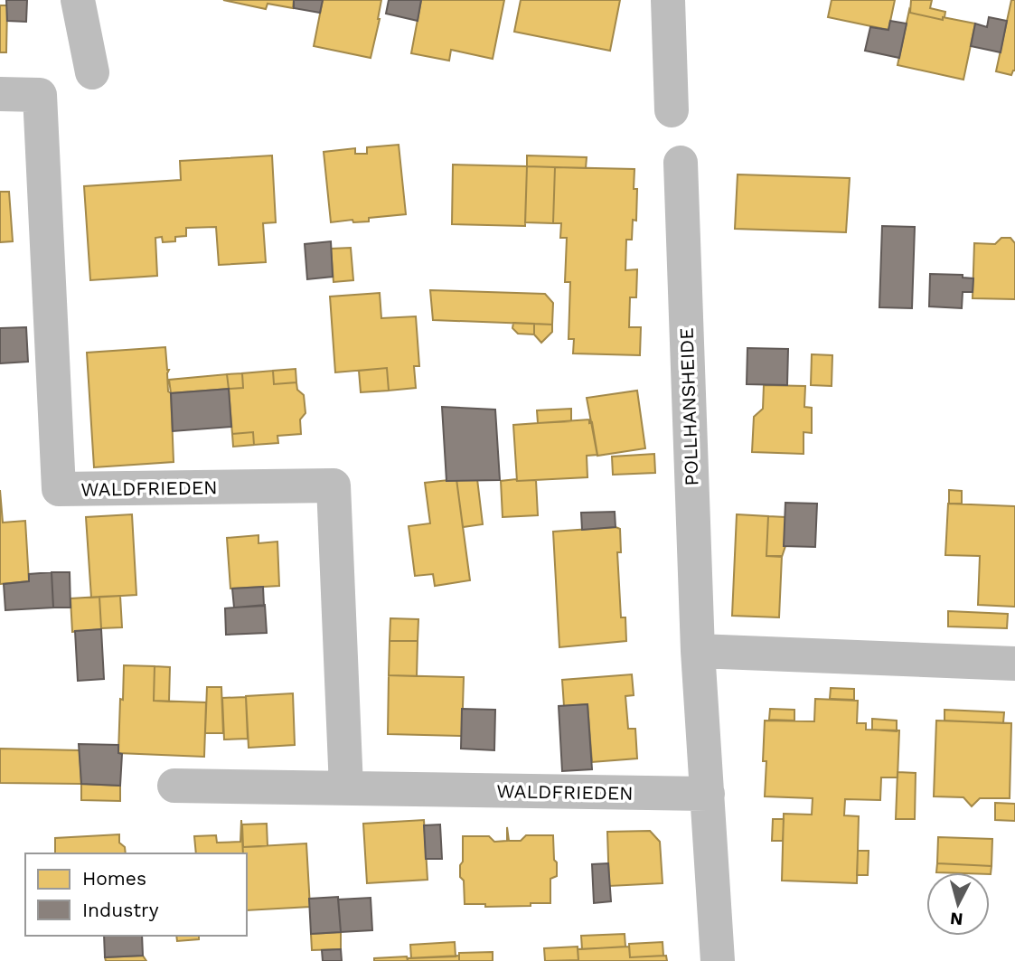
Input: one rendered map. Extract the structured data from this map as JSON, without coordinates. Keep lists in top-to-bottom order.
{
  "streets": {
    "street": ["POLLHANSHEIDE", "WALDFRIEDEN"]
  },
  "crossings": [
    ["POLLHANSHEIDE", "WALDFRIEDEN"]
  ],
  "legend": ["Homes", "Industry"],
  "north": "bottom"
}
